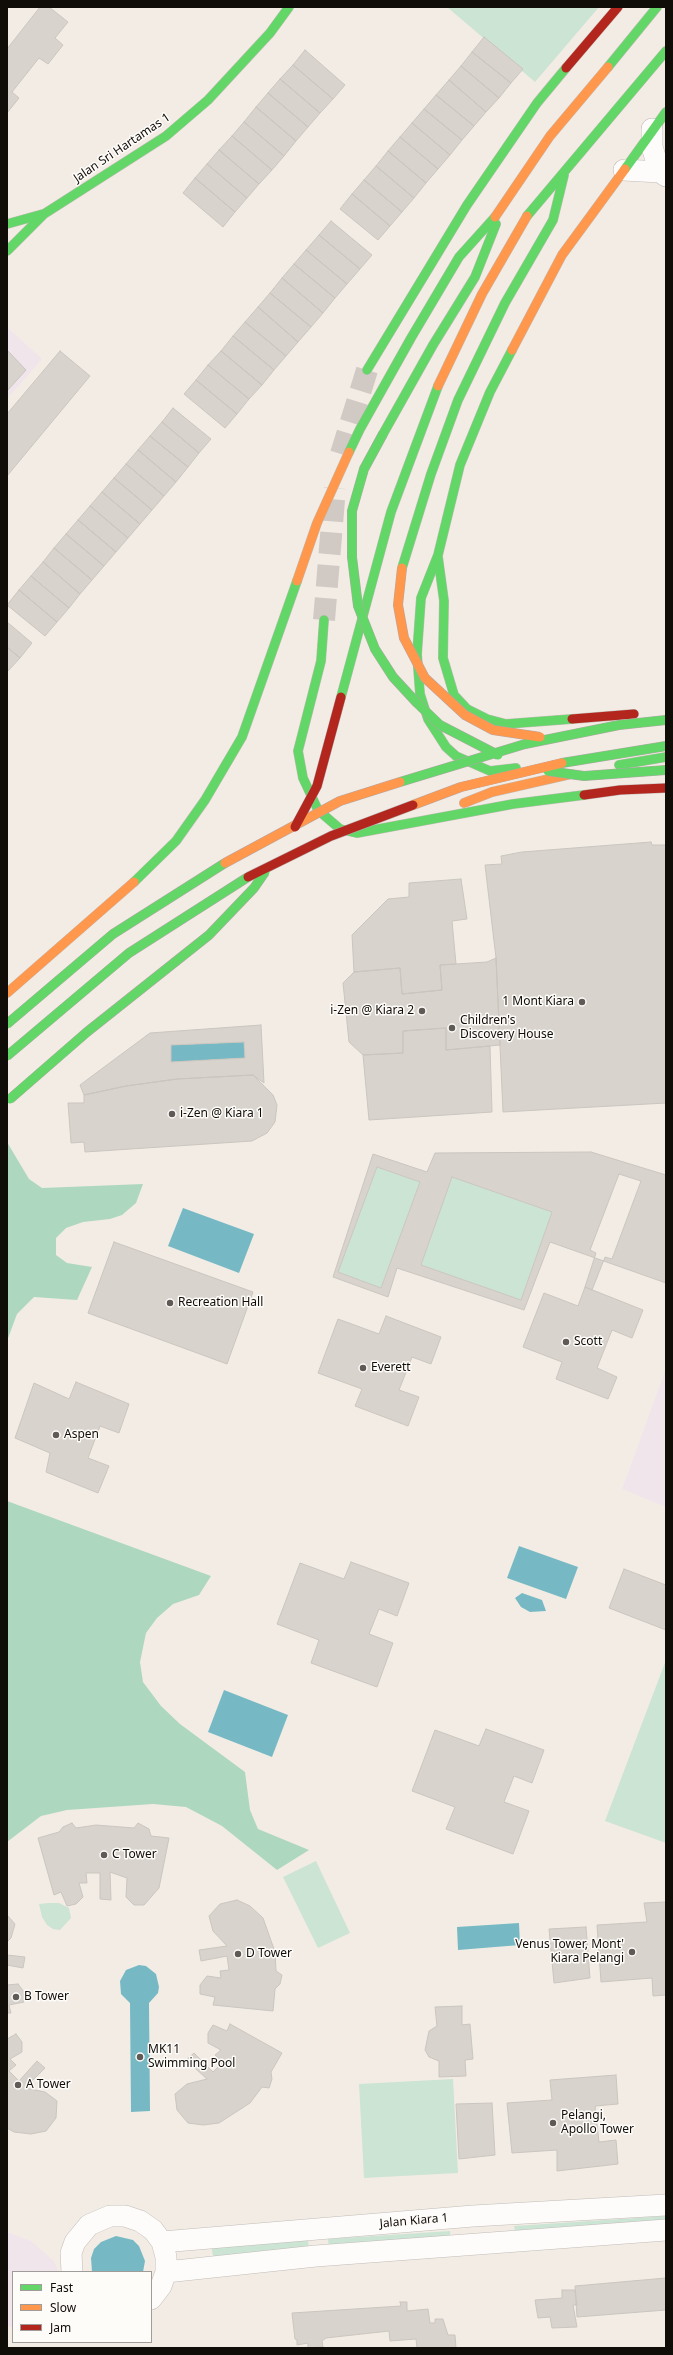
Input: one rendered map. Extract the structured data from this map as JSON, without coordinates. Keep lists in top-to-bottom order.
{
  "streets": {
    "main road": ["Jalan Sri Hartamas 1"],
    "street": ["Jalan Kiara 1"]
  },
  "places": [
    "1 Mont Kiara",
    "i-Zen @ Kiara 2",
    "Children's Discovery House",
    "i-Zen @ Kiara 1",
    "Recreation Hall",
    "Scott",
    "Everett",
    "Aspen",
    "C Tower",
    "Venus Tower, Mont' Kiara Pelangi",
    "D Tower",
    "B Tower",
    "MK11 Swimming Pool",
    "A Tower",
    "Pelangi, Apollo Tower"
  ],
  "legend": ["Fast", "Slow", "Jam"]
}
